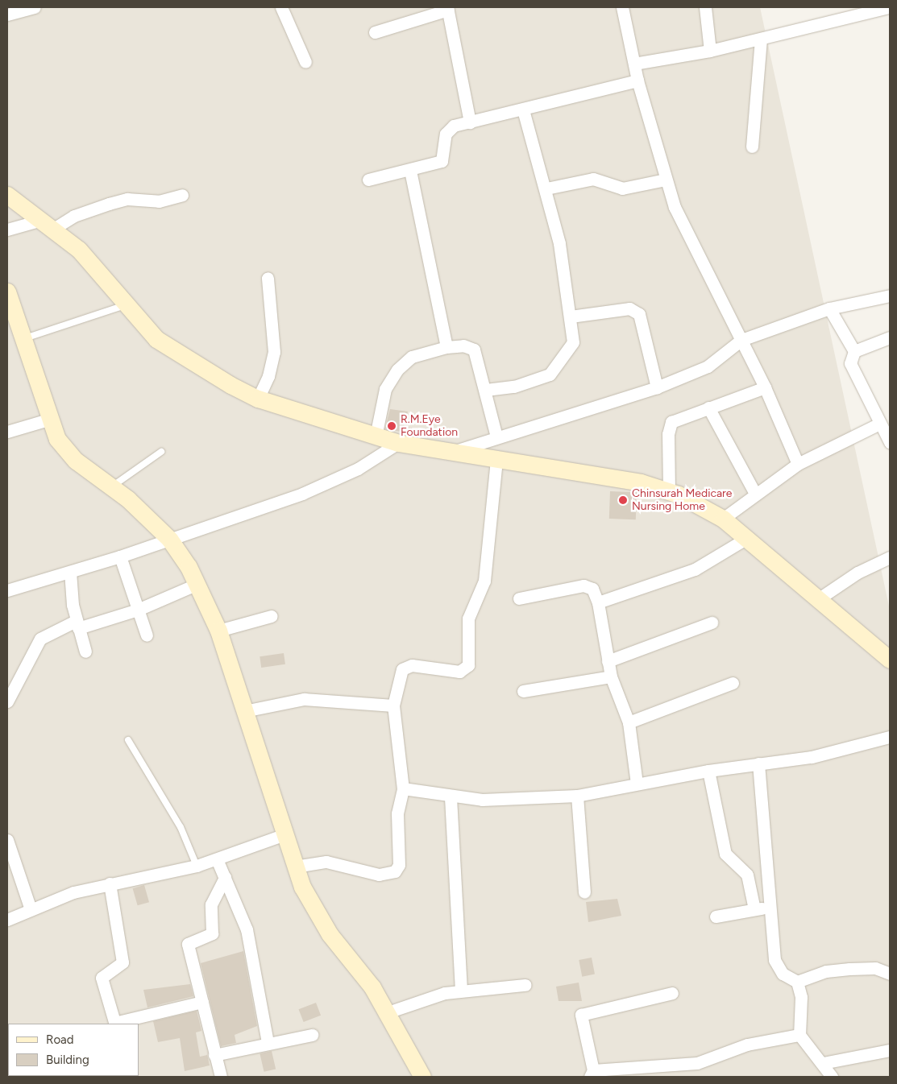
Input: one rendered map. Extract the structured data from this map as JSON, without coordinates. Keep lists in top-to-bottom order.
{
  "places": ["R.M.Eye Foundation", "Chinsurah Medicare Nursing Home"],
  "legend": ["Road", "Building"]
}
